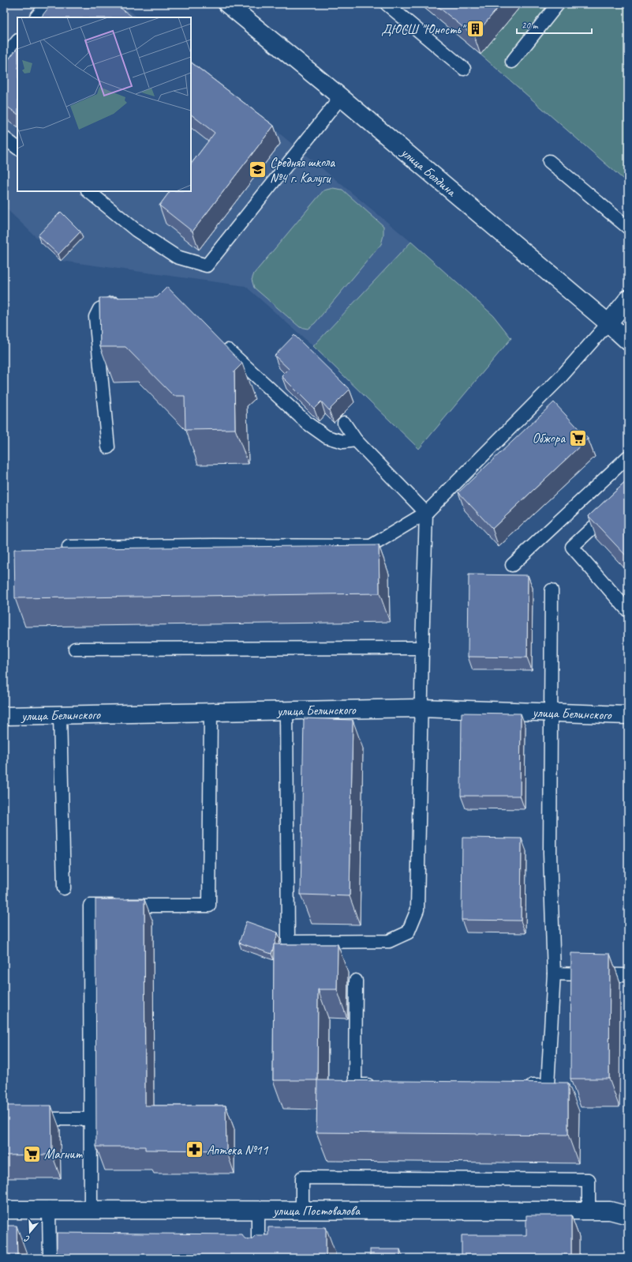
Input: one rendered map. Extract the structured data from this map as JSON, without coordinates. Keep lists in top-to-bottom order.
{
  "streets": {
    "street": ["улица Болдина", "улица Белинского", "улица Постовалова"]
  },
  "places": {
    "building": ["ДЮСШ \"Юность\""],
    "school or university": ["Средняя школа №4 г. Калуги"],
    "supermarket": ["Обжора", "Магнит"],
    "pharmacy": ["Аптека №11"]
  },
  "scale_bar": "20 m",
  "north": "bottom"
}
